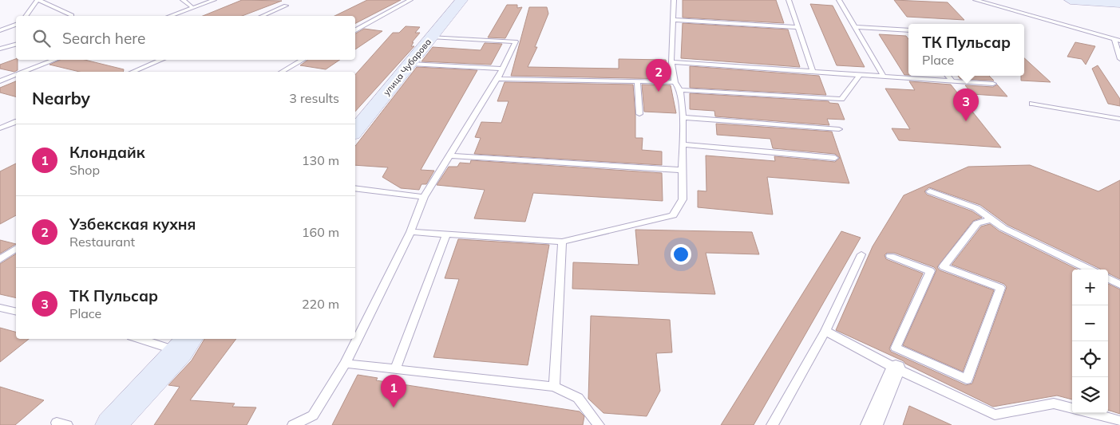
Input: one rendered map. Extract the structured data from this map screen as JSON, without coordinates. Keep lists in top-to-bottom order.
{
  "streets": {
    "street": ["улица Чубарова"]
  },
  "page": {
    "search": "Search here",
    "popup": ["ТК Пульсар", "Place"],
    "pins": ["2", "3", "1"],
    "heading": ["Nearby", "3 results"],
    "list": [
      {
        "mark": "1",
        "name": "Клондайк",
        "note": "Shop",
        "value": "130 m"
      },
      {
        "mark": "2",
        "name": "Узбекская кухня",
        "note": "Restaurant",
        "value": "160 m"
      },
      {
        "mark": "3",
        "name": "ТК Пульсар",
        "note": "Place",
        "value": "220 m"
      }
    ],
    "map_buttons": ["+", "−"]
  }
}
